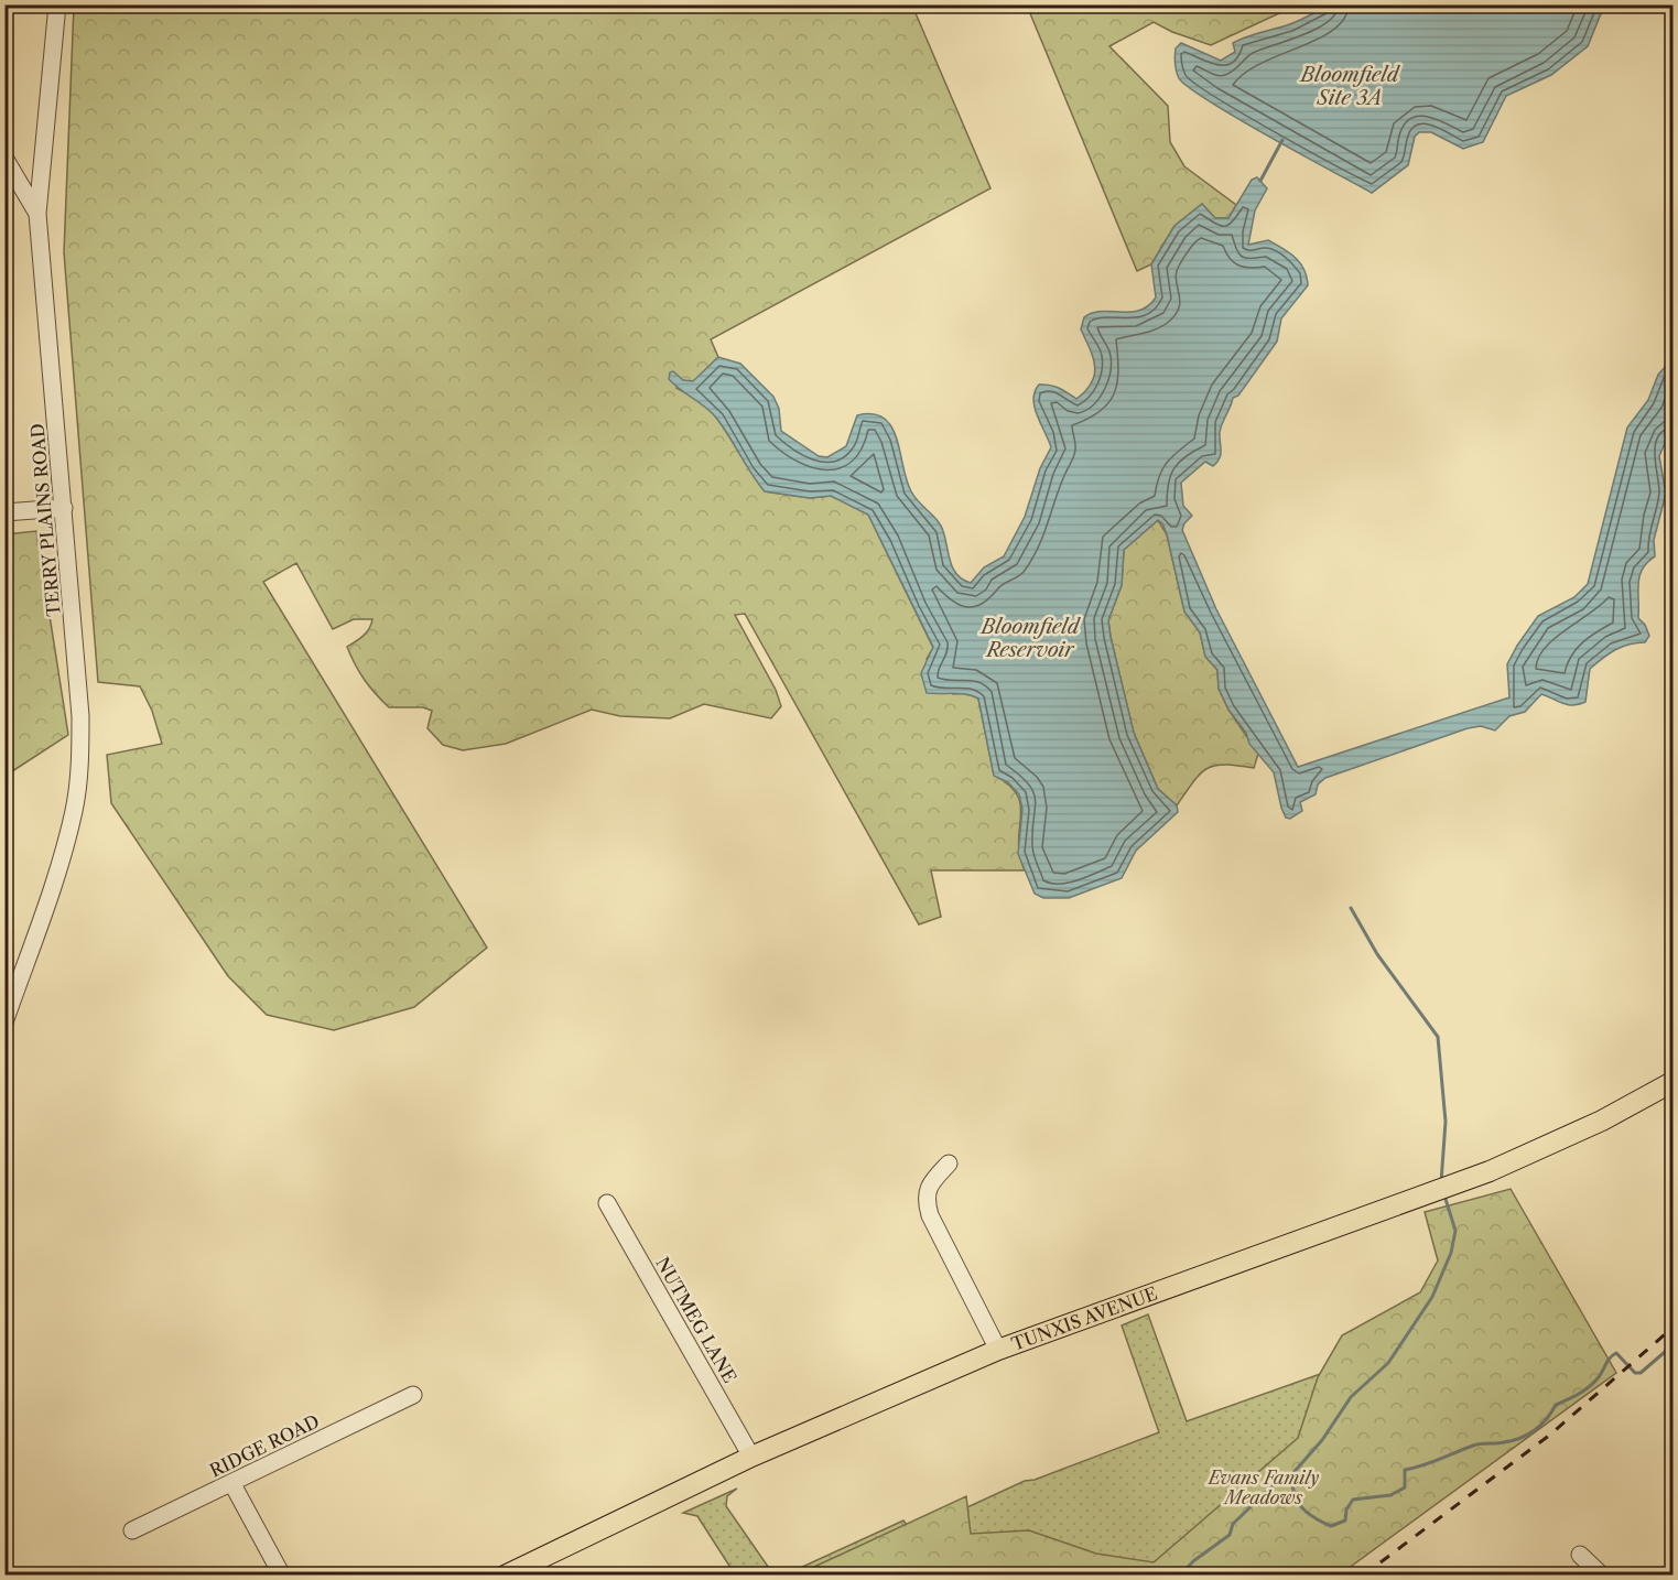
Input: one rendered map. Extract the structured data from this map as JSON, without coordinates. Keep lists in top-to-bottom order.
{
  "streets": {
    "main road": ["TUNXIS AVENUE"],
    "street": ["TERRY PLAINS ROAD", "NUTMEG LANE", "RIDGE ROAD"]
  },
  "crossings": [
    ["TUNXIS AVENUE", "NUTMEG LANE"]
  ],
  "water": ["Bloomfield Site 3A", "Bloomfield Reservoir"],
  "parks": ["Evans Family Meadows"]
}
